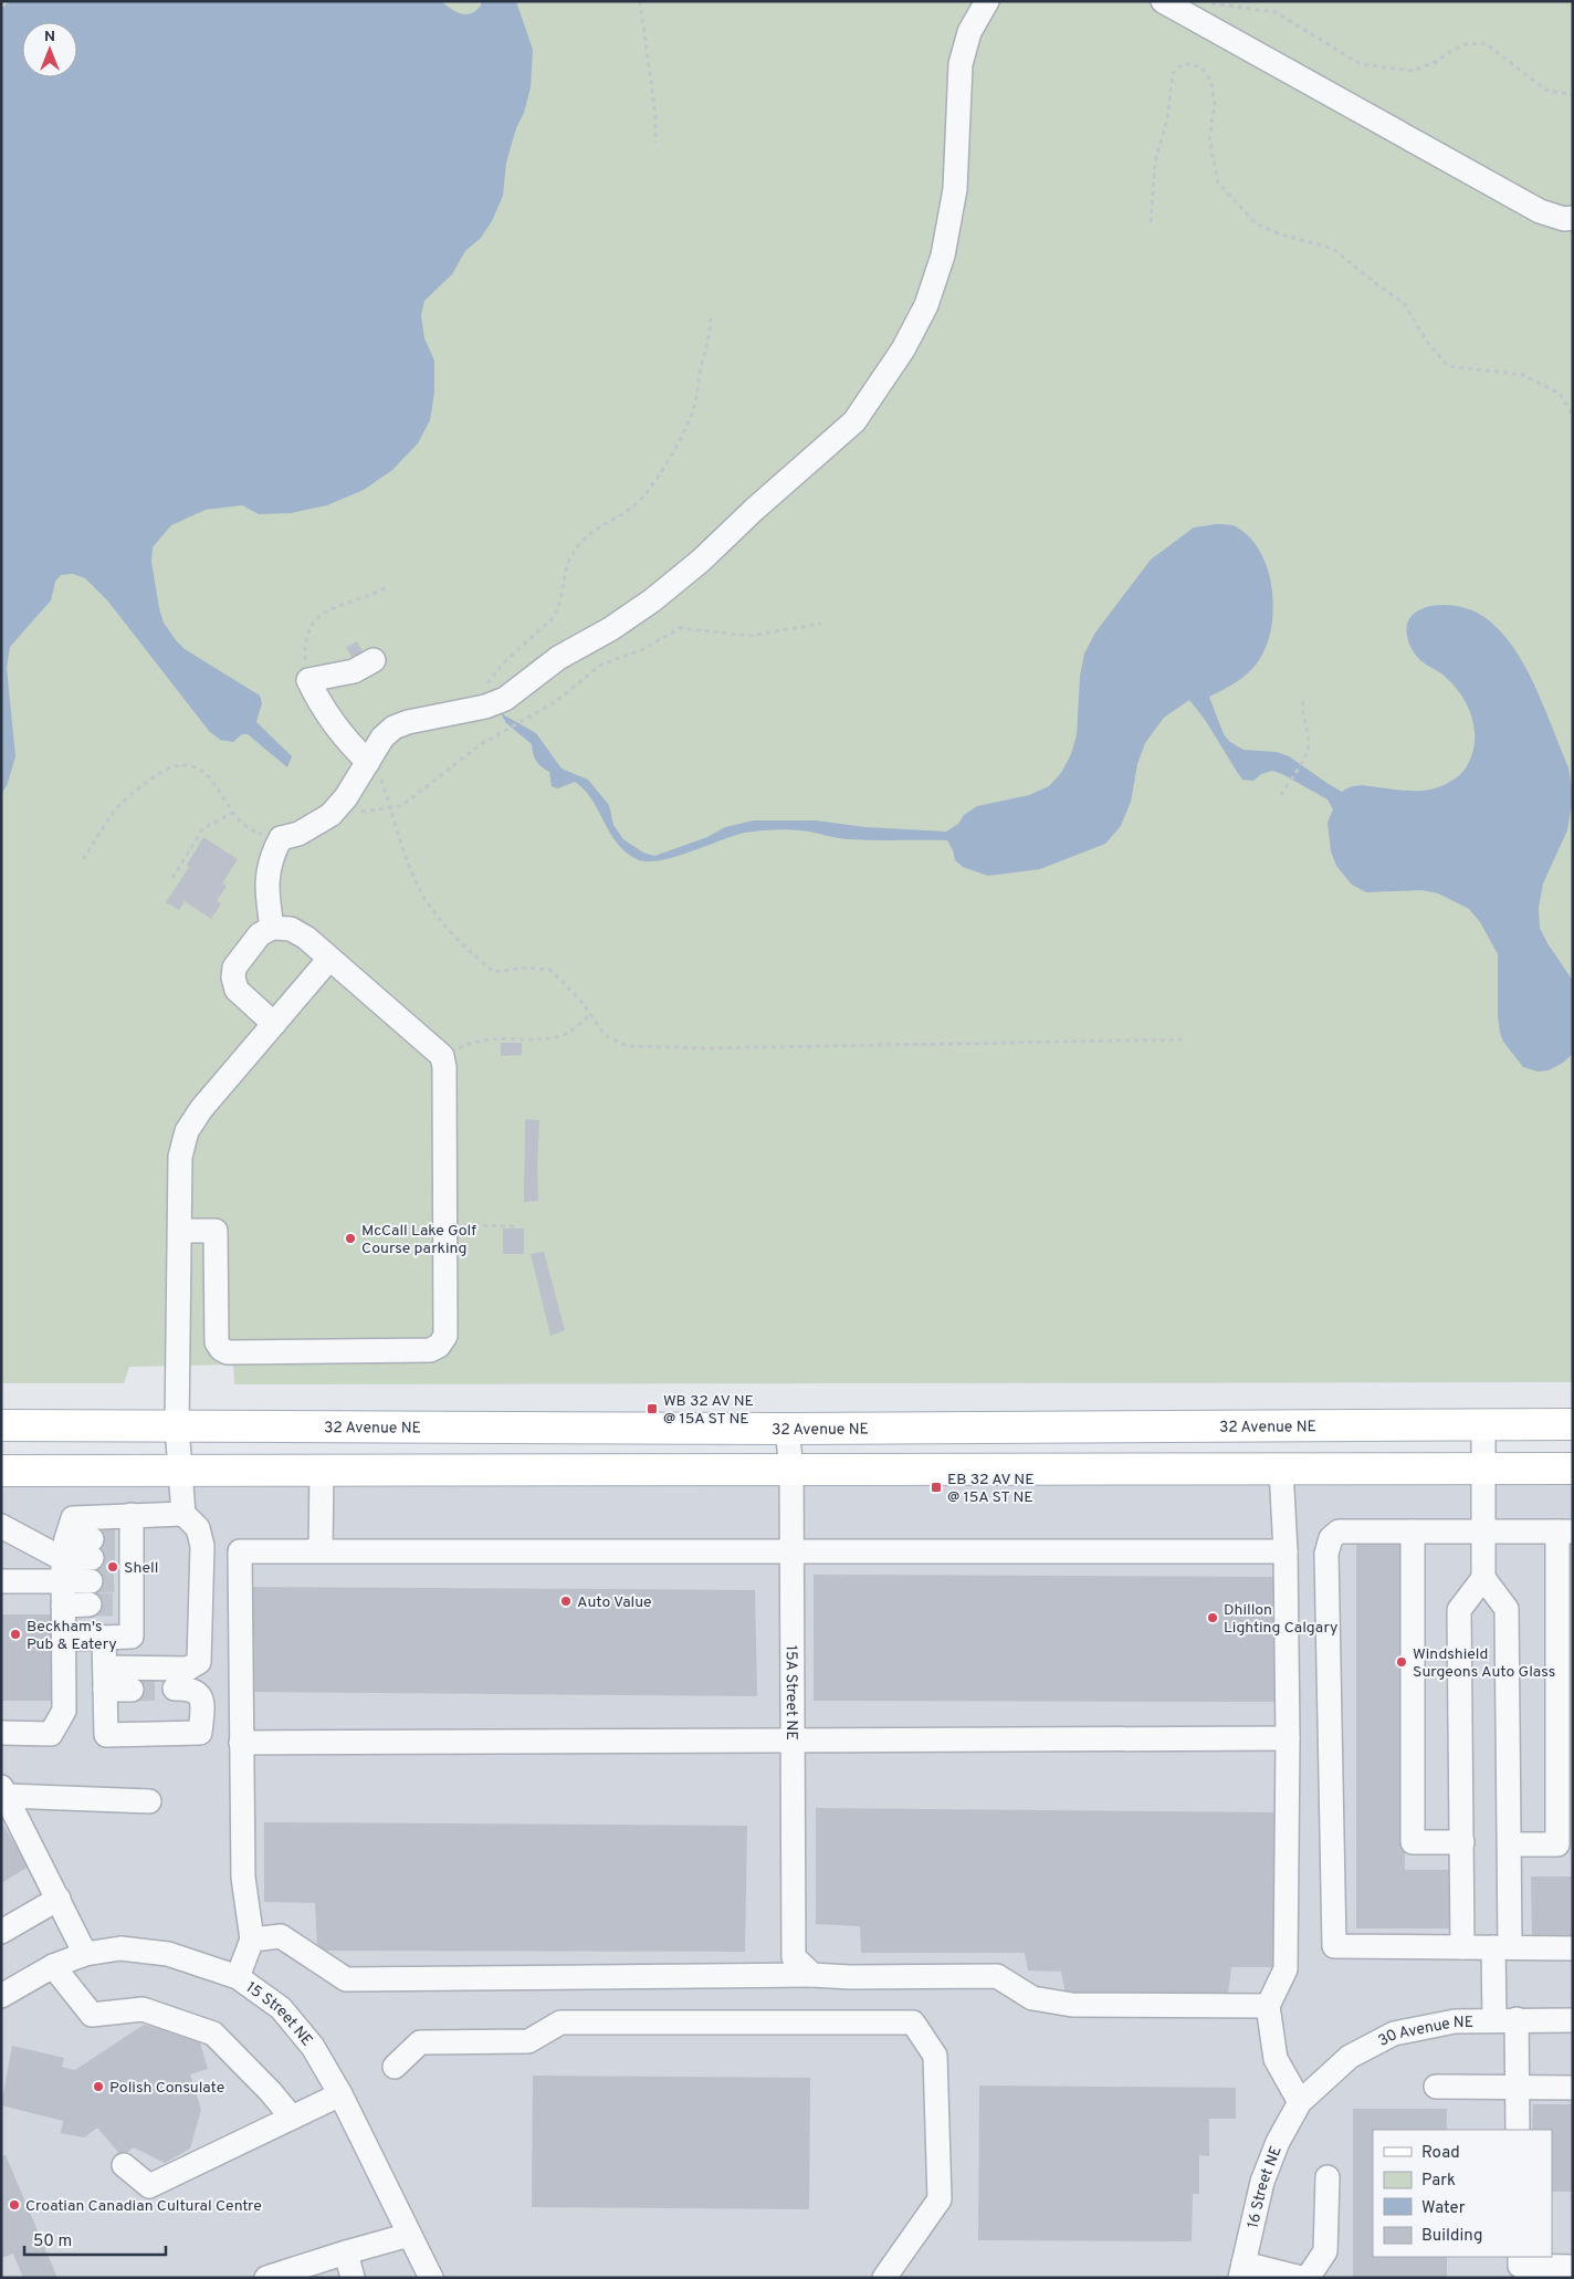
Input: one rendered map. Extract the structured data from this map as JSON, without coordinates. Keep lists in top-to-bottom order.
{
  "streets": {
    "main road": ["32 Avenue NE"],
    "street": [
      "15A Street NE",
      "15 Street NE",
      "30 Avenue NE",
      "16 Street NE"
    ]
  },
  "crossings": [
    ["32 Avenue NE", "15A Street NE"],
    ["30 Avenue NE", "16 Street NE"]
  ],
  "places": {
    "other": [
      "McCall Lake Golf Course parking",
      "Shell",
      "Auto Value",
      "Dhillon Lighting Calgary",
      "Beckham's Pub & Eatery",
      "Windshield Surgeons Auto Glass",
      "Polish Consulate",
      "Croatian Canadian Cultural Centre"
    ],
    "transit": ["WB 32 AV NE @ 15A ST NE", "EB 32 AV NE @ 15A ST NE"]
  },
  "legend": [
    "Road",
    "Park",
    "Water",
    "Building"
  ],
  "scale_bar": "50 m",
  "north": "top"
}
